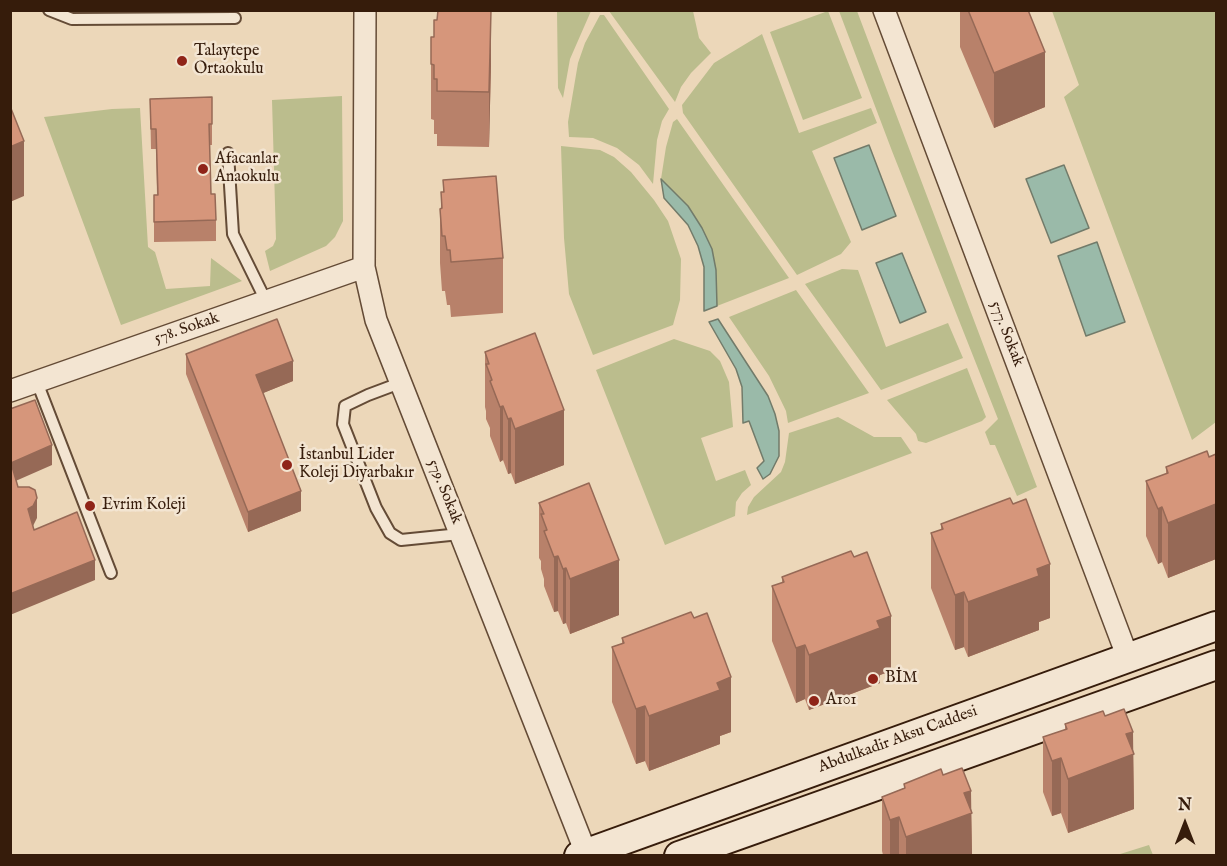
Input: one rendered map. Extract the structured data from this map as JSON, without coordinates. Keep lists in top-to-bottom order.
{
  "streets": {
    "main road": ["Abdulkadir Aksu Caddesi"],
    "street": ["578. Sokak", "577. Sokak", "579. Sokak"]
  },
  "crossings": [
    ["578. Sokak", "579. Sokak"],
    ["577. Sokak", "Abdulkadir Aksu Caddesi"],
    ["579. Sokak", "Abdulkadir Aksu Caddesi"]
  ],
  "places": [
    "Talaytepe Ortaokulu",
    "Afacanlar Anaokulu",
    "İstanbul Lider Koleji Diyarbakır",
    "Evrim Koleji",
    "BİM",
    "A101"
  ],
  "north": "top"
}
